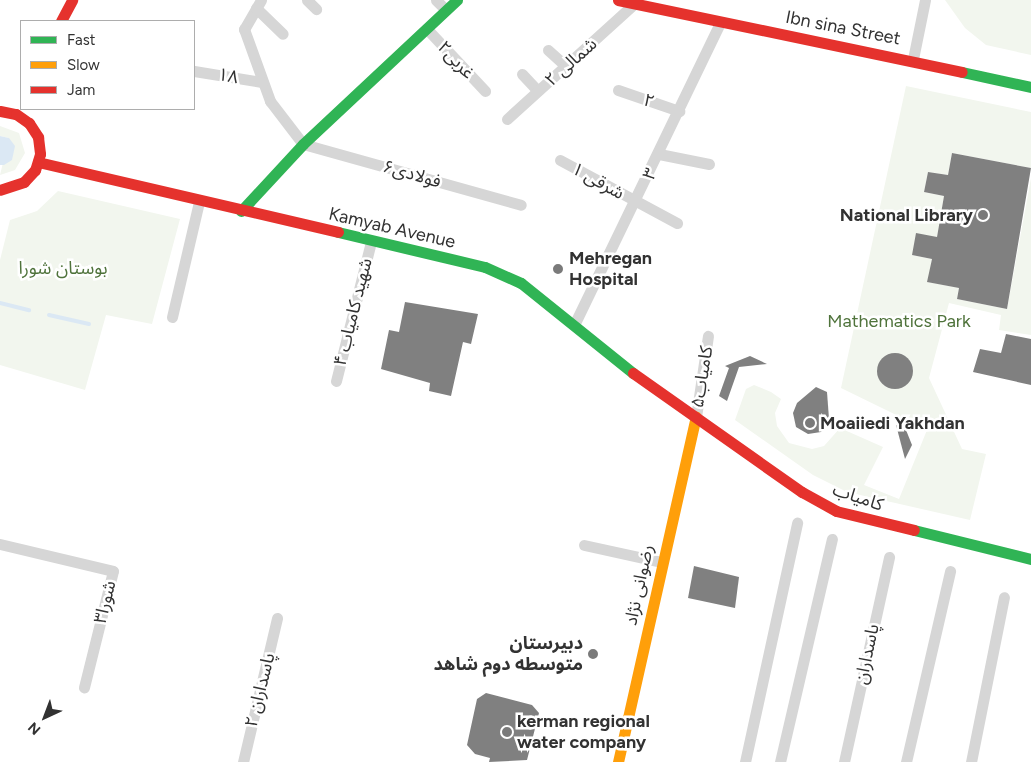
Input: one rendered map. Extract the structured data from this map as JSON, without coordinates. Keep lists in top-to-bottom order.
{
  "streets": {
    "main road": [
      "Ibn sina Street",
      "Kamyab Avenue",
      "کامیاب",
      "رضوانی نژاد"
    ],
    "street": [
      "غربی۲",
      "۲ شمالی",
      "۱۸",
      "۲",
      "فولادی۶",
      "۳",
      "۱ شرقی",
      "شهید کامیاب ۴",
      "کامیاب۵",
      "شورا۳",
      "پاسداران",
      "پاسداران ۲"
    ]
  },
  "crossings": [
    ["Ibn sina Street", "۲ شمالی"],
    ["Ibn sina Street", "۳"],
    ["۲", "۳"],
    ["۳", "۱ شرقی"],
    ["۳", "Kamyab Avenue"],
    ["Kamyab Avenue", "شهید کامیاب ۴"],
    ["Kamyab Avenue", "کامیاب۵"],
    ["Kamyab Avenue", "کامیاب"],
    ["Kamyab Avenue", "رضوانی نژاد"],
    ["کامیاب۵", "کامیاب"],
    ["کامیاب۵", "رضوانی نژاد"],
    ["کامیاب", "رضوانی نژاد"]
  ],
  "parks": ["بوستان شورا", "Mathematics Park"],
  "places": [
    "National Library",
    "Mehregan Hospital",
    "Moaiiedi Yakhdan",
    "دبیرستان متوسطه دوم شاهد",
    "kerman regional water company"
  ],
  "legend": ["Fast", "Slow", "Jam"],
  "north": "bottom left"
}
